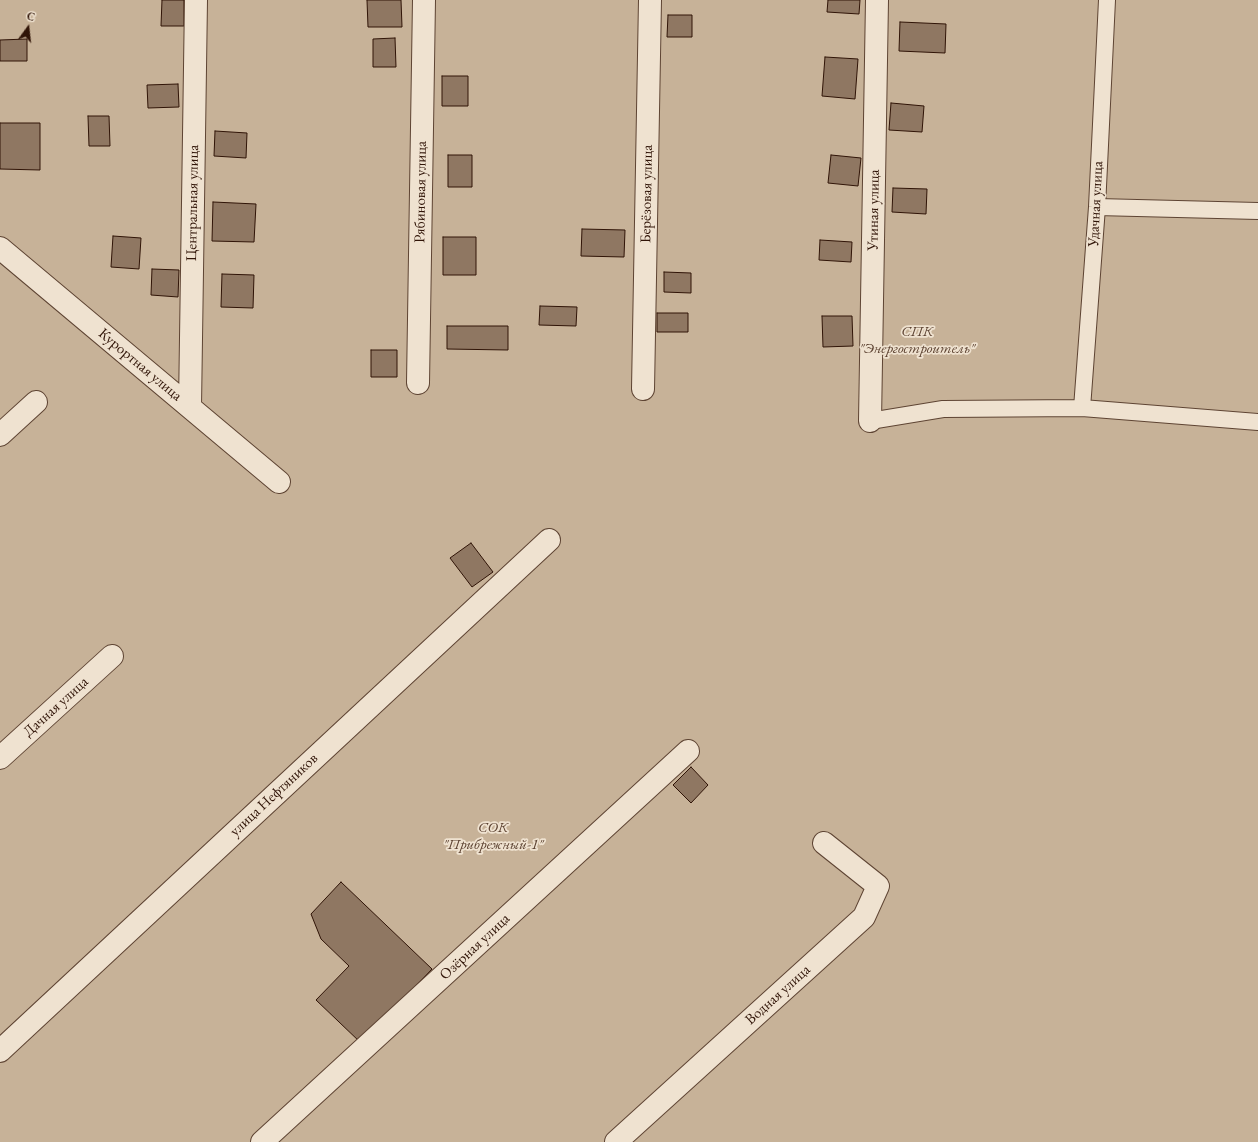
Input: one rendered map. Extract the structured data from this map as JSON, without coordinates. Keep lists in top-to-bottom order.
{
  "streets": {
    "street": [
      "Рябиновая улица",
      "Берёзовая улица",
      "Центральная улица",
      "Утиная улица",
      "Курортная улица",
      "Дачная улица",
      "улица Нефтяников",
      "Озёрная улица",
      "Водная улица"
    ],
    "lane": ["Удачная улица"]
  },
  "crossings": [
    ["Центральная улица", "Курортная улица"]
  ],
  "parks": ["СПК \"Энергостроитель\"", "СОК \"Прибрежный-1\""],
  "north": "top"
}
